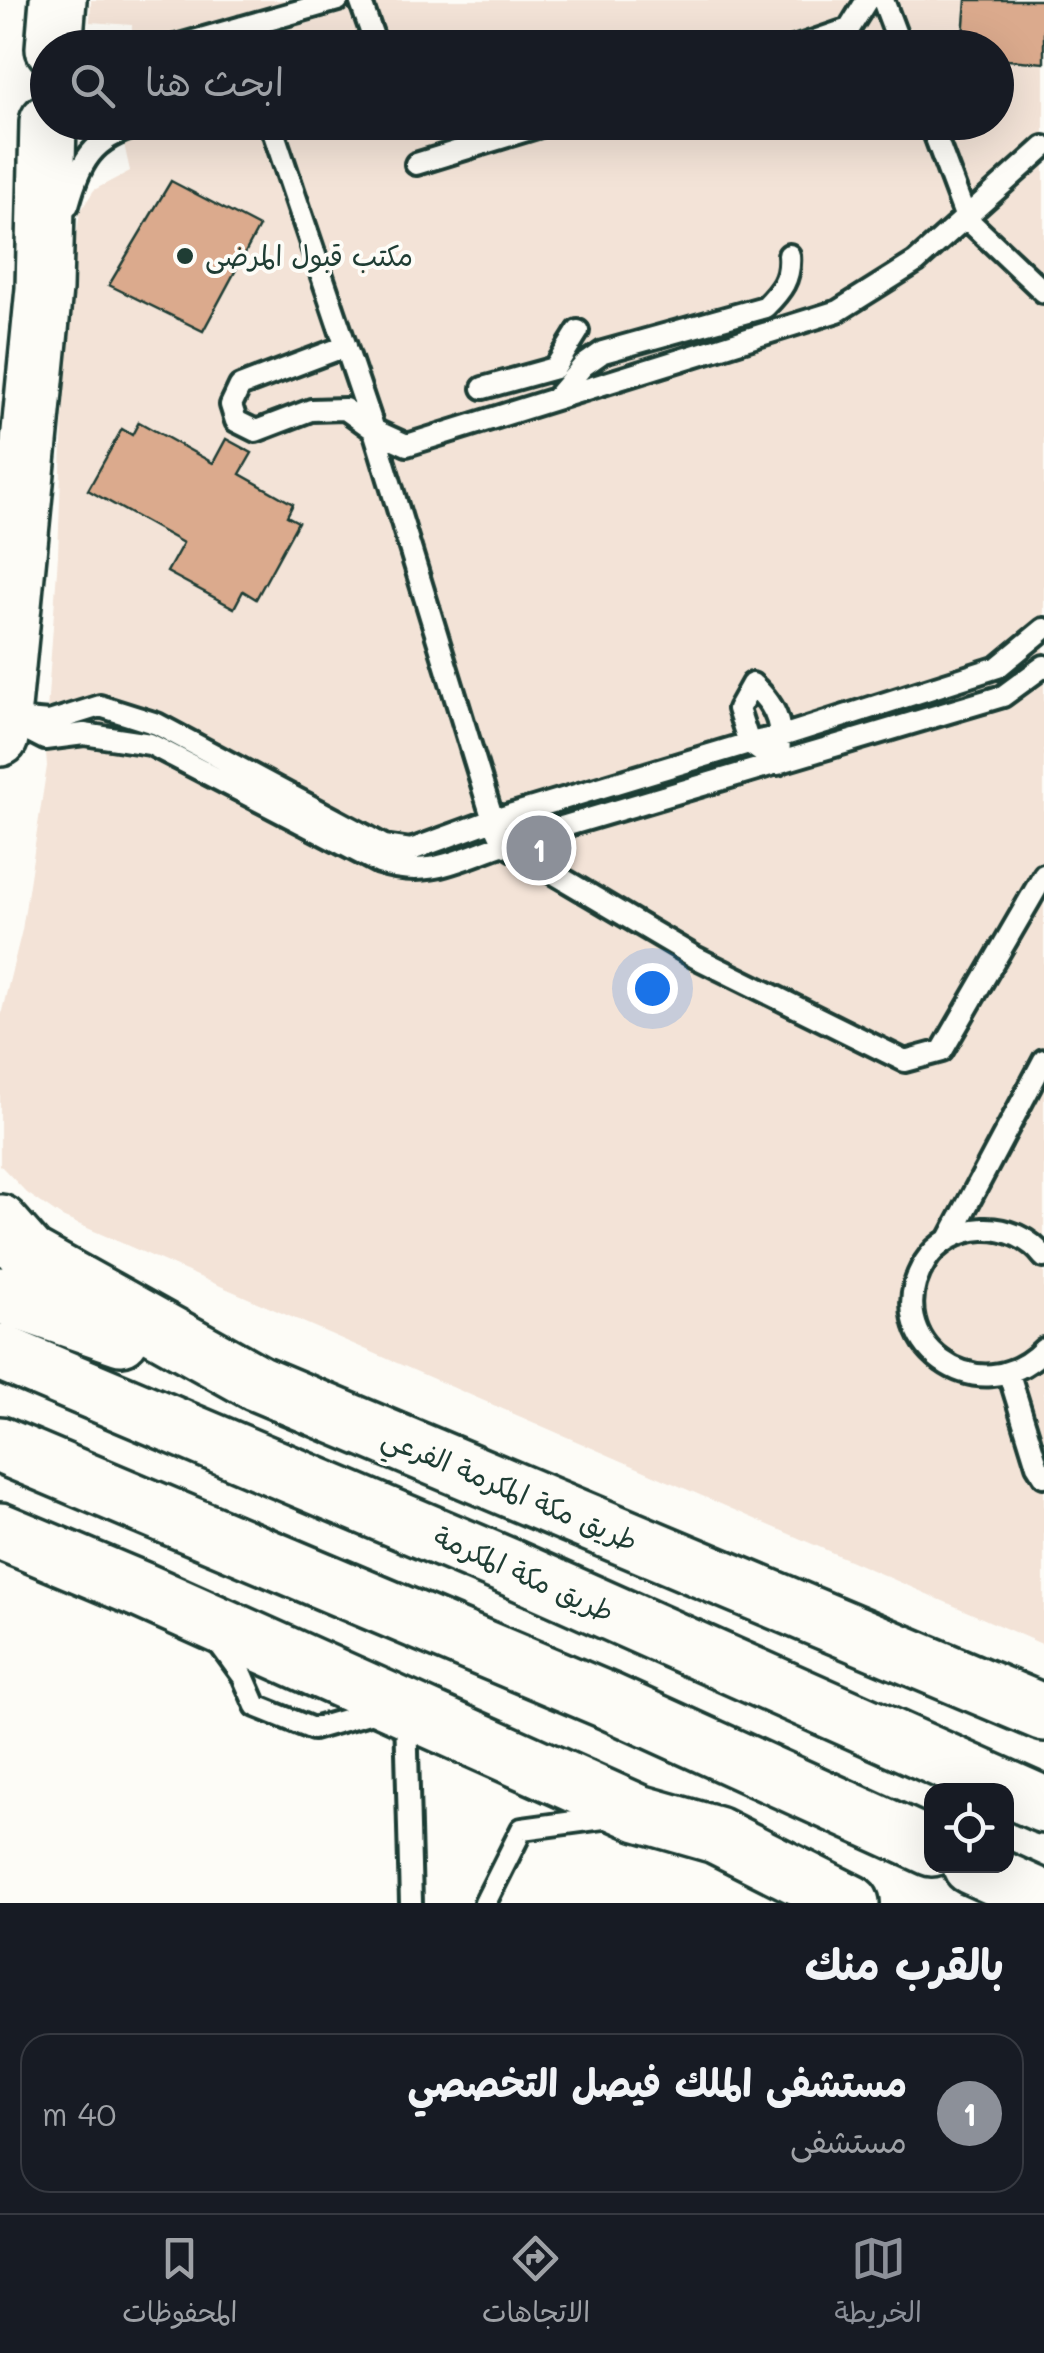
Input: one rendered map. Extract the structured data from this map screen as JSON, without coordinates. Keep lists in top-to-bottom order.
{
  "streets": {
    "main road": ["طريق مكة المكرمة الفرعي", "طريق مكة المكرمة"]
  },
  "places": ["مكتب قبول المرضى"],
  "page": {
    "search": "ابحث هنا",
    "pins": "1",
    "heading": "بالقرب منك",
    "list": [
      {
        "mark": "1",
        "name": "مستشفى الملك فيصل التخصصي",
        "note": "مستشفى",
        "value": "40 m"
      }
    ],
    "nav": ["الخريطة", "الاتجاهات", "المحفوظات"]
  }
}
